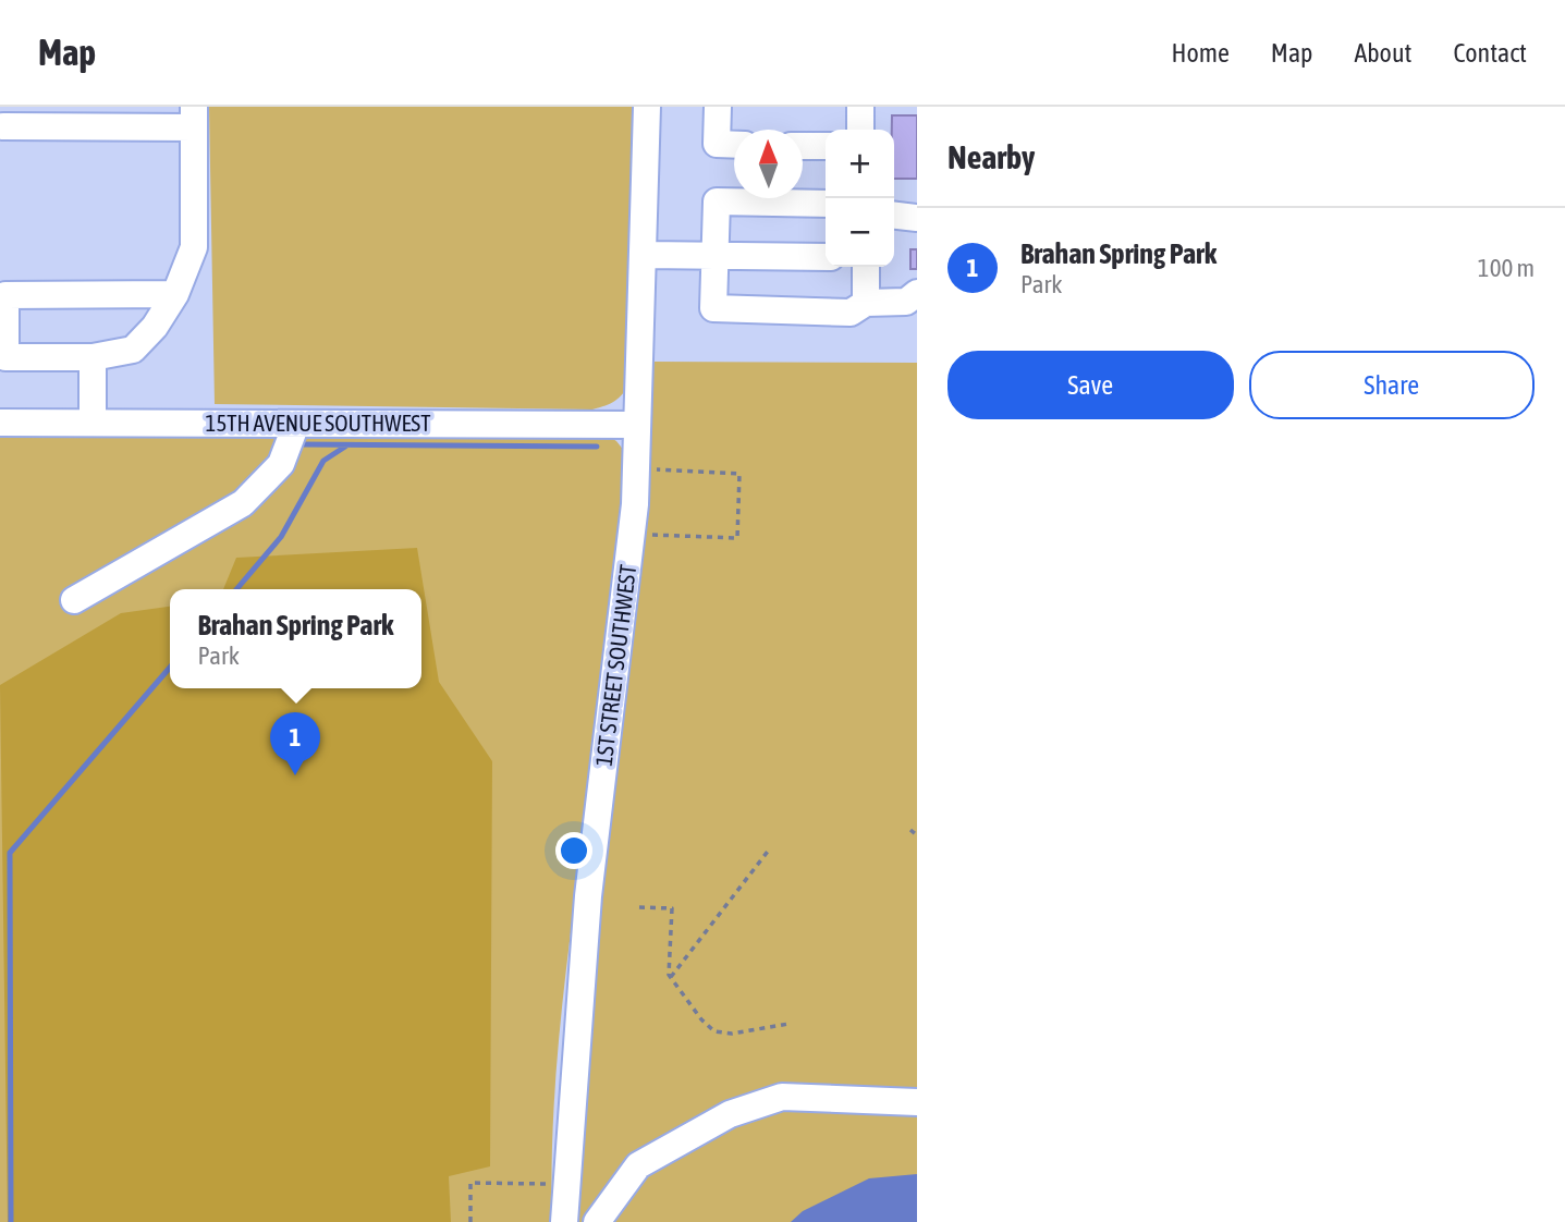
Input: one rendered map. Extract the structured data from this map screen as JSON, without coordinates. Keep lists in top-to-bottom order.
{
  "streets": {
    "street": ["15TH AVENUE SOUTHWEST", "1ST STREET SOUTHWEST"]
  },
  "crossings": [
    ["15TH AVENUE SOUTHWEST", "1ST STREET SOUTHWEST"]
  ],
  "north": "top",
  "page": {
    "header": "Map",
    "nav": [
      "Home",
      "Map",
      "About",
      "Contact"
    ],
    "heading": "Nearby",
    "map_buttons": ["+", "−"],
    "list": [
      {
        "mark": "1",
        "name": "Brahan Spring Park",
        "note": "Park",
        "value": "100 m"
      }
    ],
    "buttons": ["Save", "Share"],
    "popup": ["Brahan Spring Park", "Park"],
    "pins": "1"
  }
}
